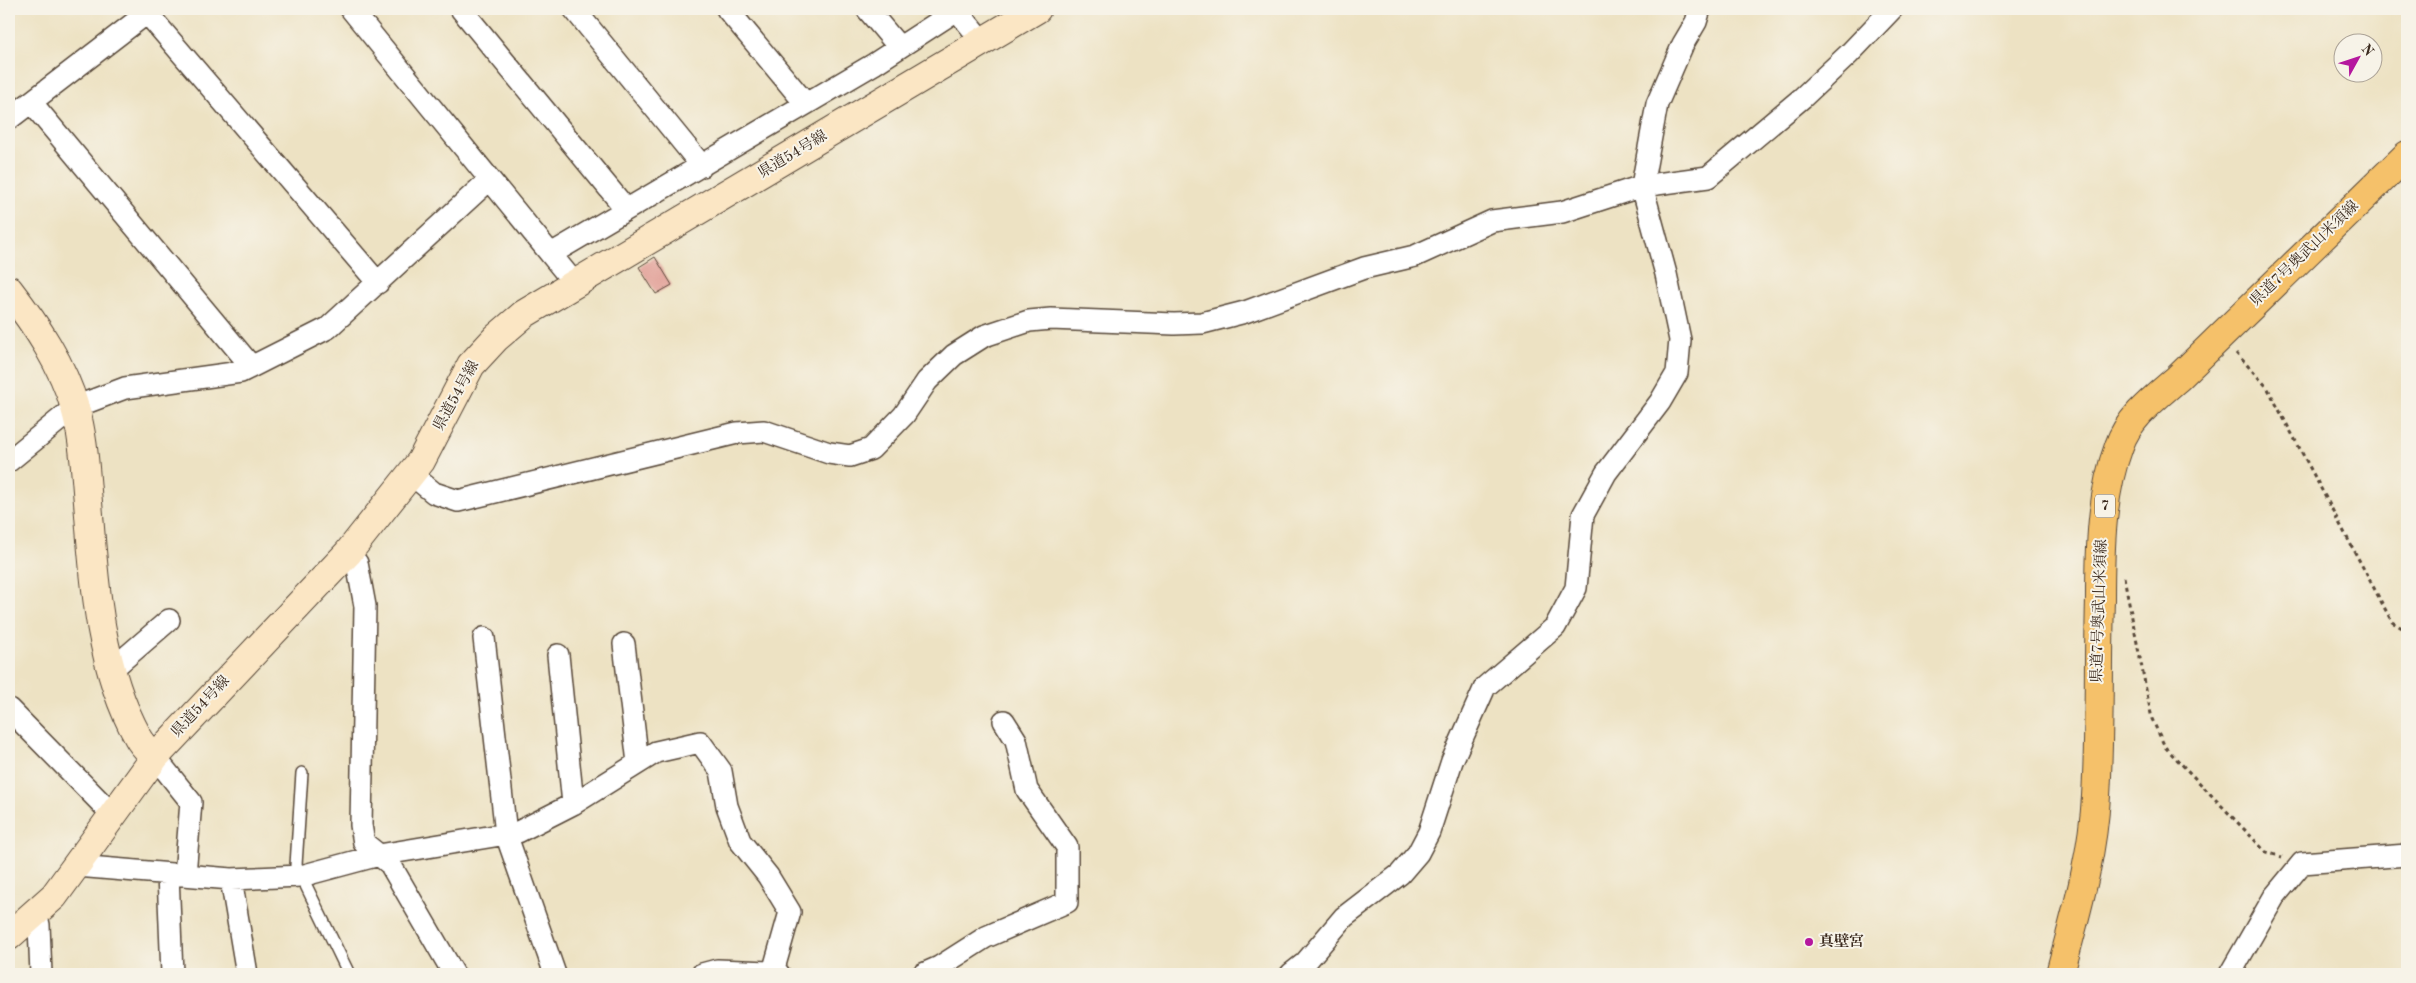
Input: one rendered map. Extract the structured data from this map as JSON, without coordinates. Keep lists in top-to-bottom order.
{
  "streets": {
    "main road": ["県道54号線", "県道7号奥武山米須線", "7"]
  },
  "places": ["真壁宮"],
  "north": "top right"
}
